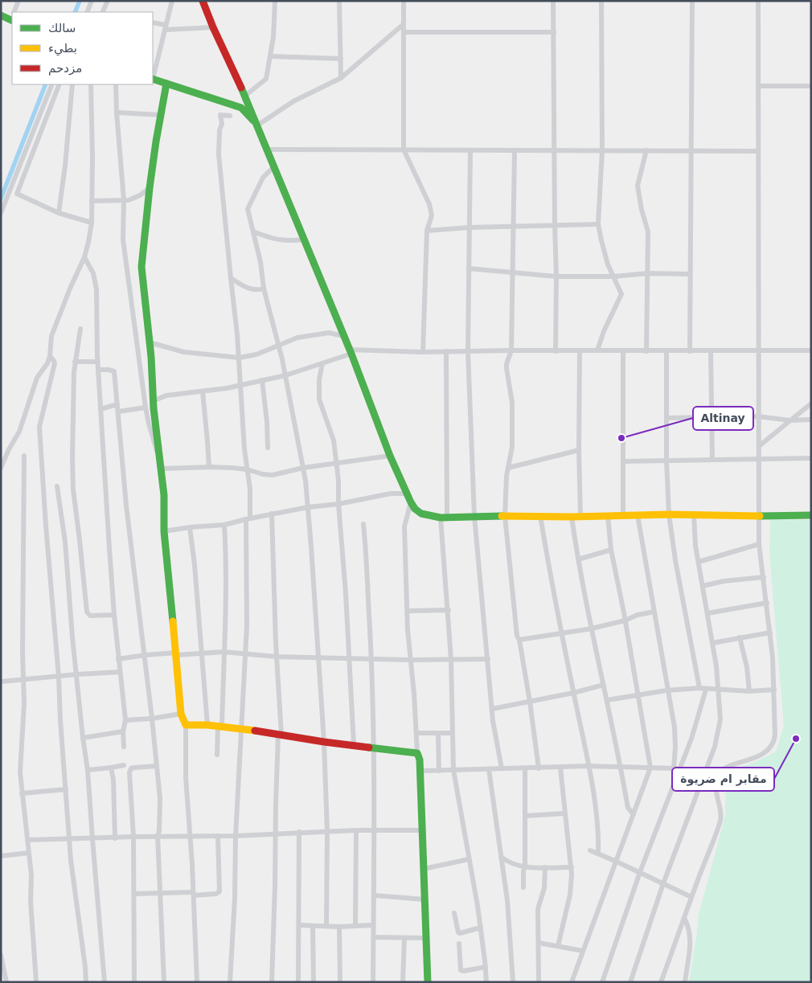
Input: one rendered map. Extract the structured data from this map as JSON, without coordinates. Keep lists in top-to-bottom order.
{
  "places": ["Altinay", "مقابر ام ضريوة"],
  "legend": ["سالك", "بطيء", "مزدحم"]
}
